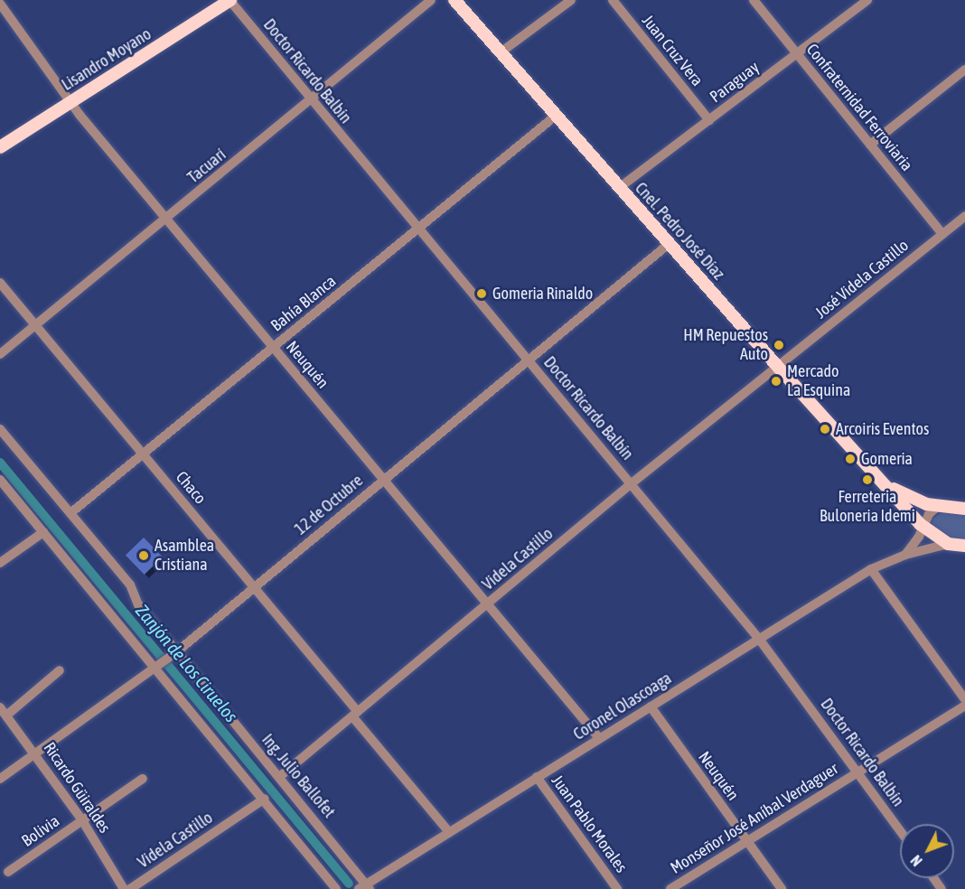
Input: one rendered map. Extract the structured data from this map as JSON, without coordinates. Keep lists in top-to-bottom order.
{
  "streets": {
    "main road": ["Lisandro Moyano", "Cnel. Pedro José Díaz"],
    "street": [
      "Juan Cruz Vera",
      "Doctor Ricardo Balbín",
      "Paraguay",
      "Confraternidad Ferroviaria",
      "Tacuarí",
      "José Videla Castillo",
      "Bahía Blanca",
      "Neuquén",
      "Chaco",
      "12 de Octubre",
      "Videla Castillo",
      "Coronel Olascoaga",
      "Ing. Julio Ballofet",
      "Ricardo Güiraldes",
      "Monseñor José Aníbal Verdaguer",
      "Juan Pablo Morales",
      "Bolivia"
    ]
  },
  "crossings": [
    ["Juan Cruz Vera", "Paraguay"],
    ["Lisandro Moyano", "Doctor Ricardo Balbín"],
    ["Lisandro Moyano", "Neuquén"],
    ["Doctor Ricardo Balbín", "Tacuarí"],
    ["Doctor Ricardo Balbín", "Bahía Blanca"],
    ["Doctor Ricardo Balbín", "12 de Octubre"],
    ["Doctor Ricardo Balbín", "Videla Castillo"],
    ["Doctor Ricardo Balbín", "Coronel Olascoaga"],
    ["Doctor Ricardo Balbín", "Monseñor José Aníbal Verdaguer"],
    ["Paraguay", "Confraternidad Ferroviaria"],
    ["Paraguay", "Cnel. Pedro José Díaz"],
    ["Confraternidad Ferroviaria", "José Videla Castillo"],
    ["Tacuarí", "Neuquén"],
    ["Tacuarí", "Chaco"],
    ["Cnel. Pedro José Díaz", "José Videla Castillo"],
    ["Cnel. Pedro José Díaz", "Bahía Blanca"],
    ["Cnel. Pedro José Díaz", "12 de Octubre"],
    ["Cnel. Pedro José Díaz", "Videla Castillo"],
    ["Cnel. Pedro José Díaz", "Coronel Olascoaga"],
    ["José Videla Castillo", "Videla Castillo"],
    ["Bahía Blanca", "Neuquén"],
    ["Bahía Blanca", "Chaco"],
    ["Bahía Blanca", "Ing. Julio Ballofet"],
    ["Neuquén", "12 de Octubre"],
    ["Neuquén", "Videla Castillo"],
    ["Neuquén", "Coronel Olascoaga"],
    ["Neuquén", "Monseñor José Aníbal Verdaguer"],
    ["Chaco", "12 de Octubre"],
    ["Chaco", "Videla Castillo"],
    ["Chaco", "Coronel Olascoaga"],
    ["12 de Octubre", "Ing. Julio Ballofet"],
    ["12 de Octubre", "Ricardo Güiraldes"],
    ["Videla Castillo", "Ing. Julio Ballofet"],
    ["Coronel Olascoaga", "Ing. Julio Ballofet"],
    ["Coronel Olascoaga", "Juan Pablo Morales"],
    ["Ricardo Güiraldes", "Bolivia"]
  ],
  "water": ["Zanjón de Los Ciruelos"],
  "places": [
    "Gomeria Rinaldo",
    "HM Repuestos Auto",
    "Mercado La Esquina",
    "Arcoiris Eventos",
    "Gomeria",
    "Ferreteria Buloneria Idemi",
    "Asamblea Cristiana"
  ],
  "north": "bottom left"
}
